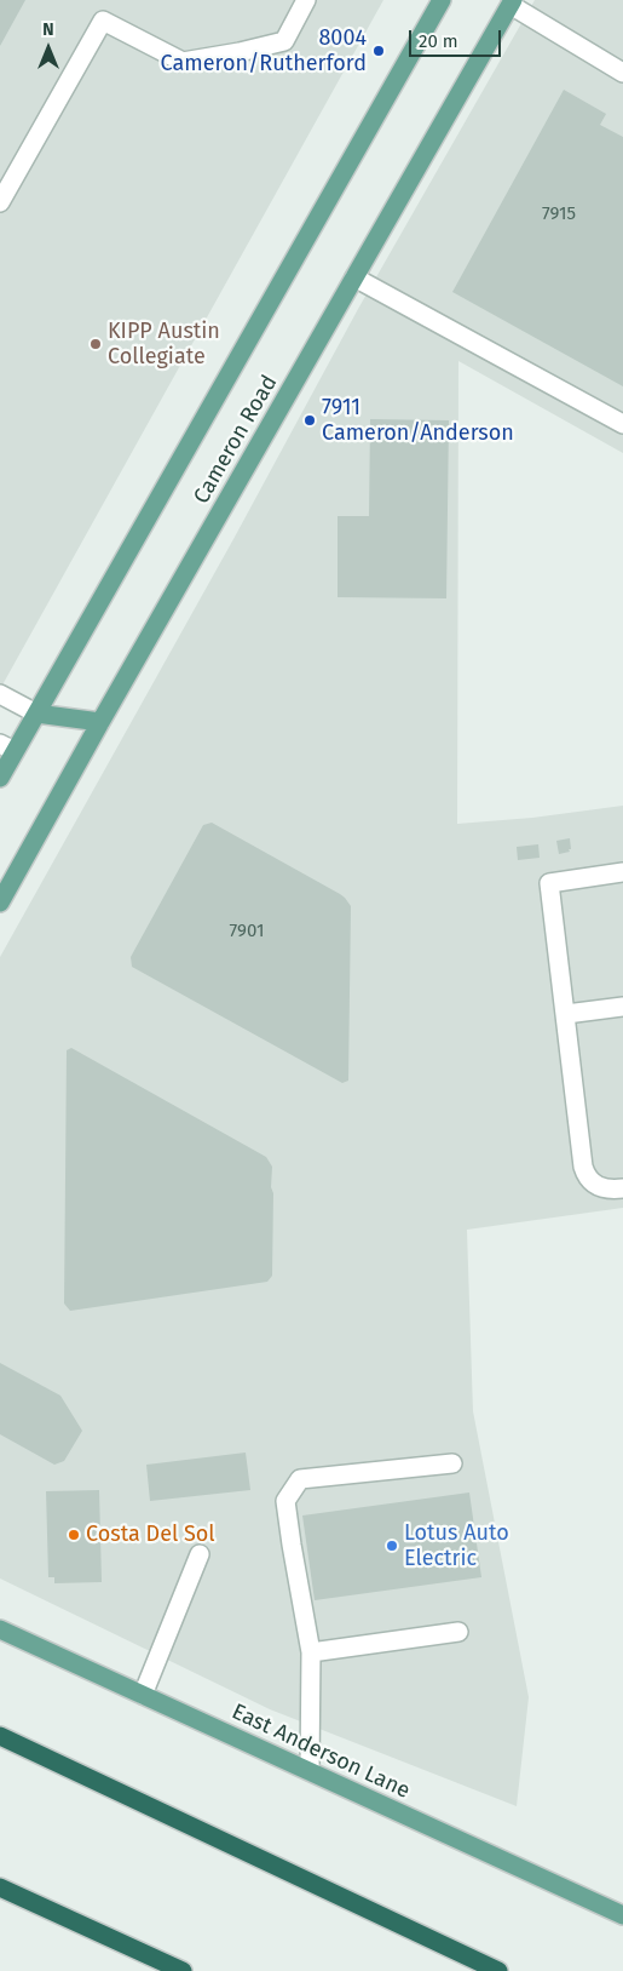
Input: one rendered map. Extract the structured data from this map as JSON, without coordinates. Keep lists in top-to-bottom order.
{
  "streets": {
    "main road": ["Cameron Road", "East Anderson Lane"]
  },
  "places": [
    "8004 Cameron/Rutherford",
    "KIPP Austin Collegiate",
    "7911 Cameron/Anderson",
    "Costa Del Sol",
    "Lotus Auto Electric"
  ],
  "house_numbers": ["7915", "7901"],
  "scale_bar": "20 m",
  "north": "top"
}
